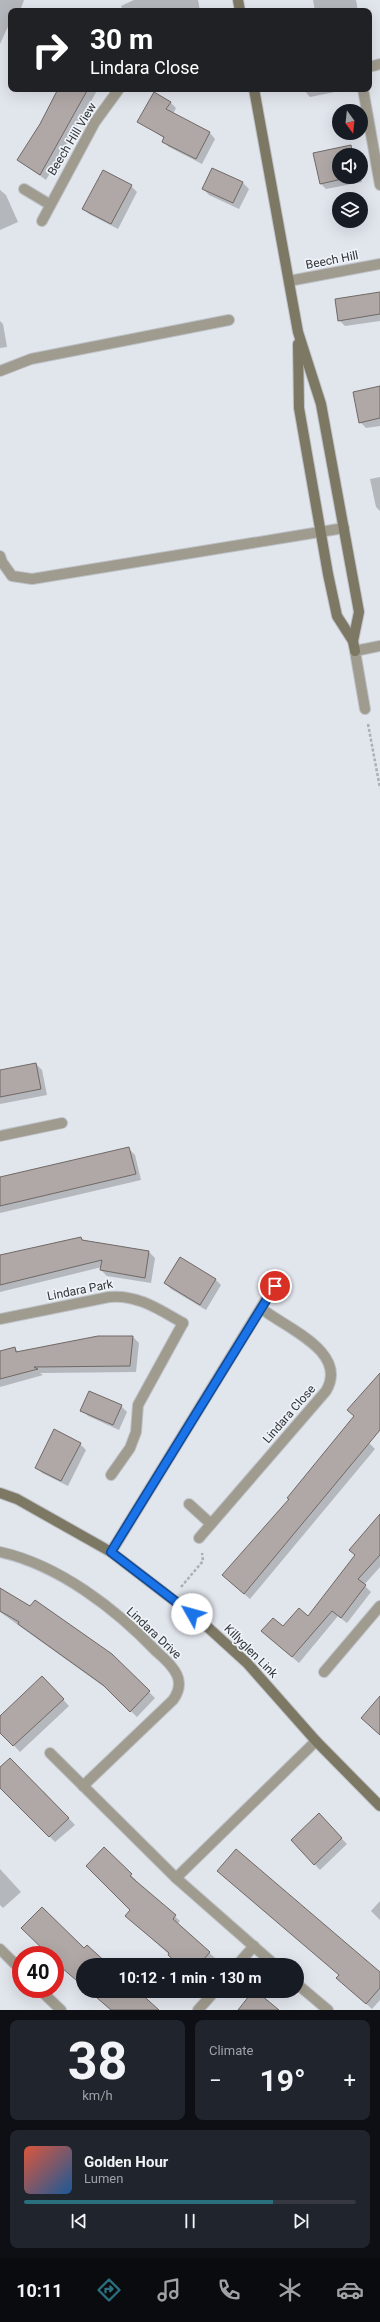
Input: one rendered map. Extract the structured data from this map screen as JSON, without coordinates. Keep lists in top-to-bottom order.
{
  "streets": {
    "street": [
      "Beech Hill View",
      "Beech Hill",
      "Lindara Park",
      "Lindara Close",
      "Lindara Drive",
      "Killyglen Link"
    ]
  },
  "north": "bottom",
  "page": {
    "turn": ["30 m", "Lindara Close"],
    "limit": "40",
    "trip": "10:12 · 1 min · 130 m",
    "tile": [
      ["38", "km/h"],
      "Climate"
    ],
    "heat": ["−", "19°", "+"],
    "song": ["Golden Hour", "Lumen"],
    "tabs": "10:11"
  }
}
